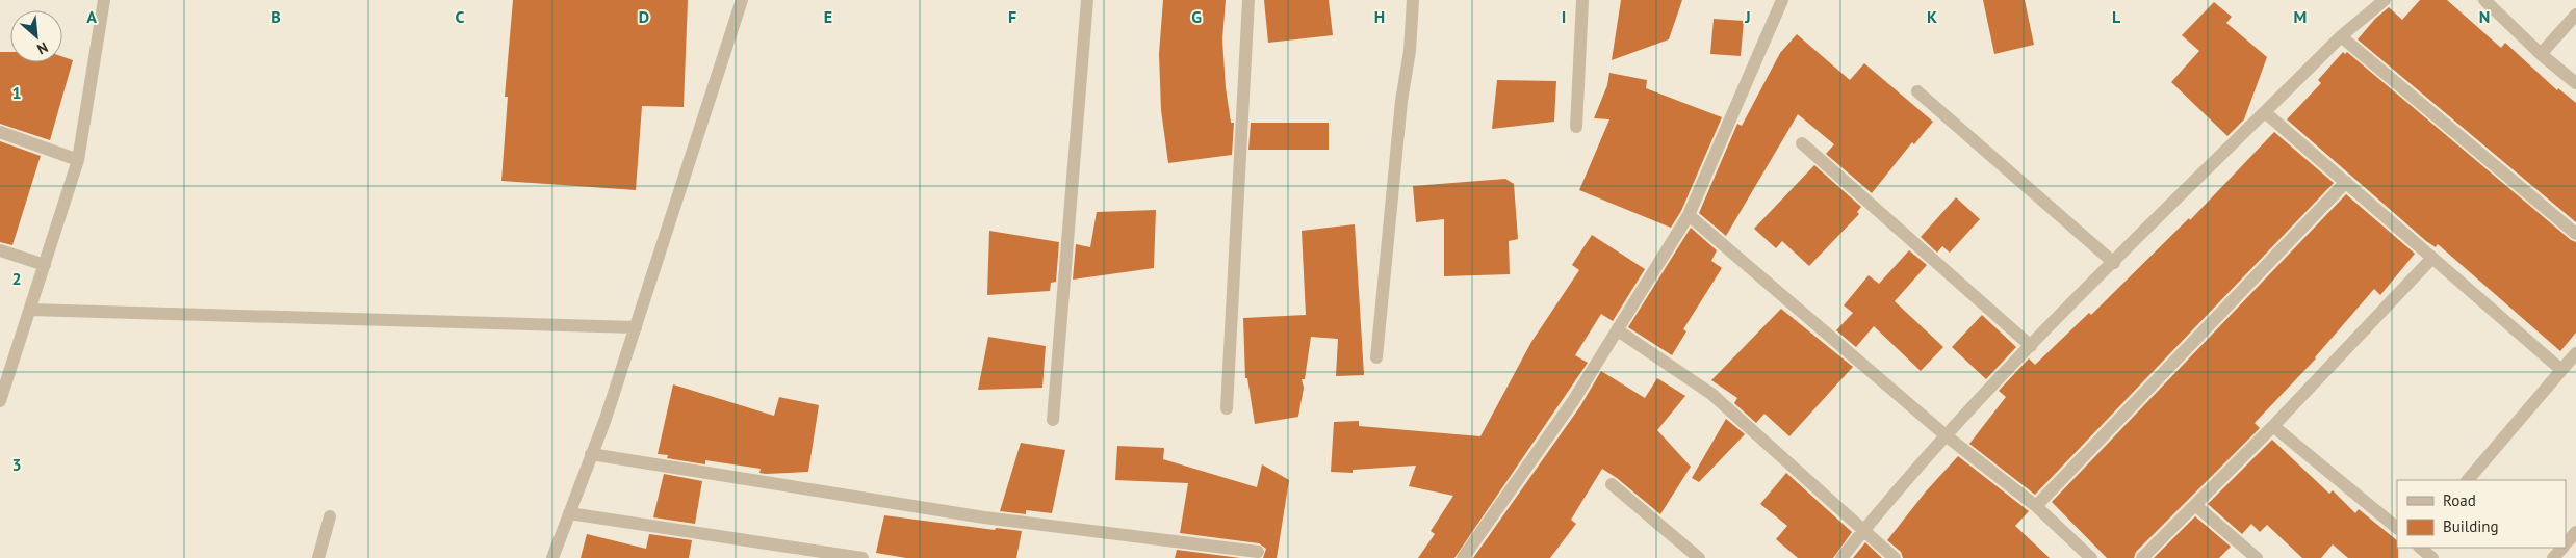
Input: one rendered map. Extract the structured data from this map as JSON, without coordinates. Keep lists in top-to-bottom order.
{
  "legend": ["Road", "Building"],
  "north": "bottom right",
  "grid": {
    "columns": [
      "A",
      "B",
      "C",
      "D",
      "E",
      "F",
      "G",
      "H",
      "I",
      "J",
      "K",
      "L",
      "M",
      "N"
    ],
    "rows": ["1", "2", "3"]
  }
}
